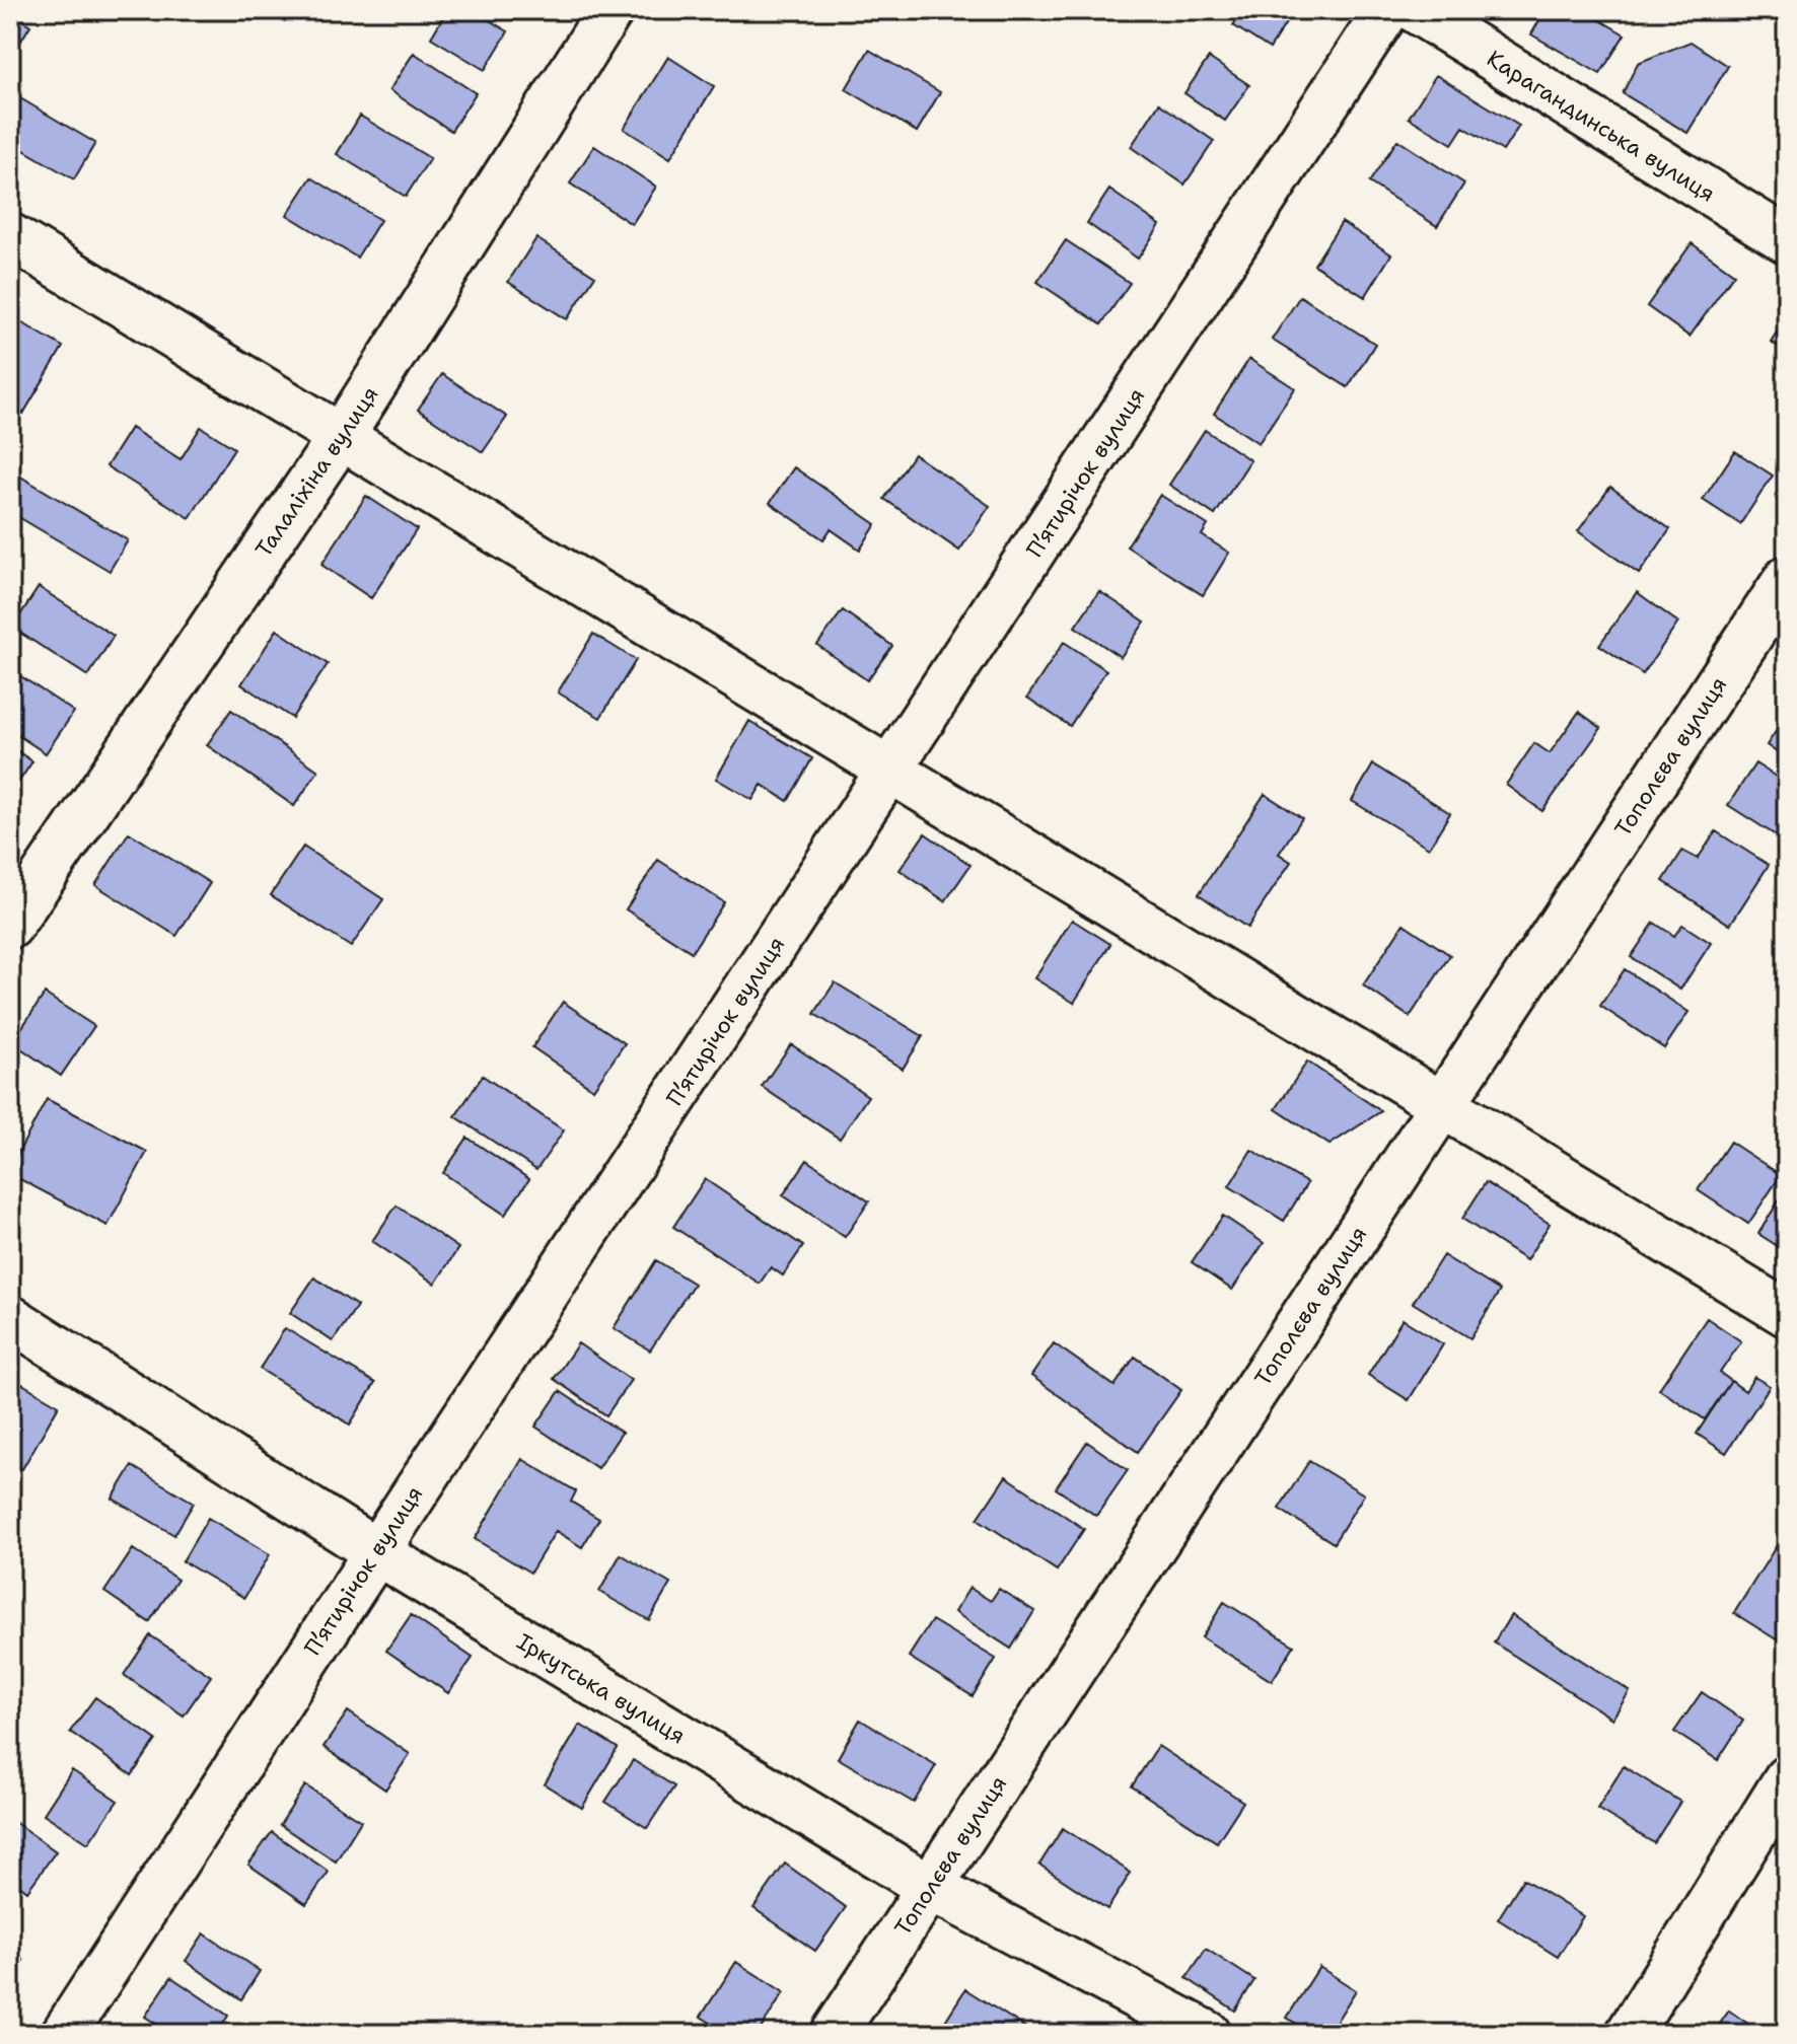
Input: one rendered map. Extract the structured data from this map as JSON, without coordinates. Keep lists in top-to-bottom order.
{
  "streets": {
    "street": [
      "Карагандинська вулиця",
      "Талаліхіна вулиця",
      "П’ятирічок вулиця",
      "Тополєва вулиця",
      "Іркутська вулиця"
    ]
  },
  "crossings": [
    ["П’ятирічок вулиця", "Іркутська вулиця"],
    ["Тополєва вулиця", "Іркутська вулиця"]
  ]
}
